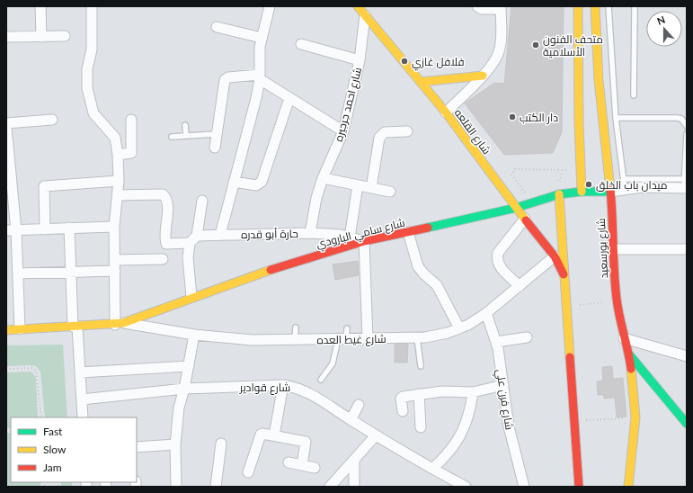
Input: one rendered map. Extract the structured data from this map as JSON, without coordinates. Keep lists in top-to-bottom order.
{
  "streets": {
    "main road": ["شارع القلعه", "شارع سامي البارودي", "شارع بورسعيد"],
    "street": [
      "شارع احمد جرجيره",
      "حارة أبو قدره",
      "شارع غيط العده",
      "شارع قوادير",
      "شارع فرن علي"
    ]
  },
  "crossings": [
    ["شارع احمد جرجيره", "شارع القلعه"],
    ["شارع احمد جرجيره", "حارة أبو قدره"],
    ["شارع القلعه", "شارع سامي البارودي"],
    ["شارع القلعه", "شارع غيط العده"],
    ["شارع سامي البارودي", "حارة أبو قدره"],
    ["شارع سامي البارودي", "شارع بورسعيد"],
    ["شارع سامي البارودي", "شارع غيط العده"],
    ["شارع غيط العده", "شارع فرن علي"]
  ],
  "places": [
    "متحف الفنون الأسلامية",
    "فلافل غازي",
    "دار الكتب",
    "ميدان باب الخلق"
  ],
  "legend": ["Fast", "Slow", "Jam"],
  "north": "top"
}
